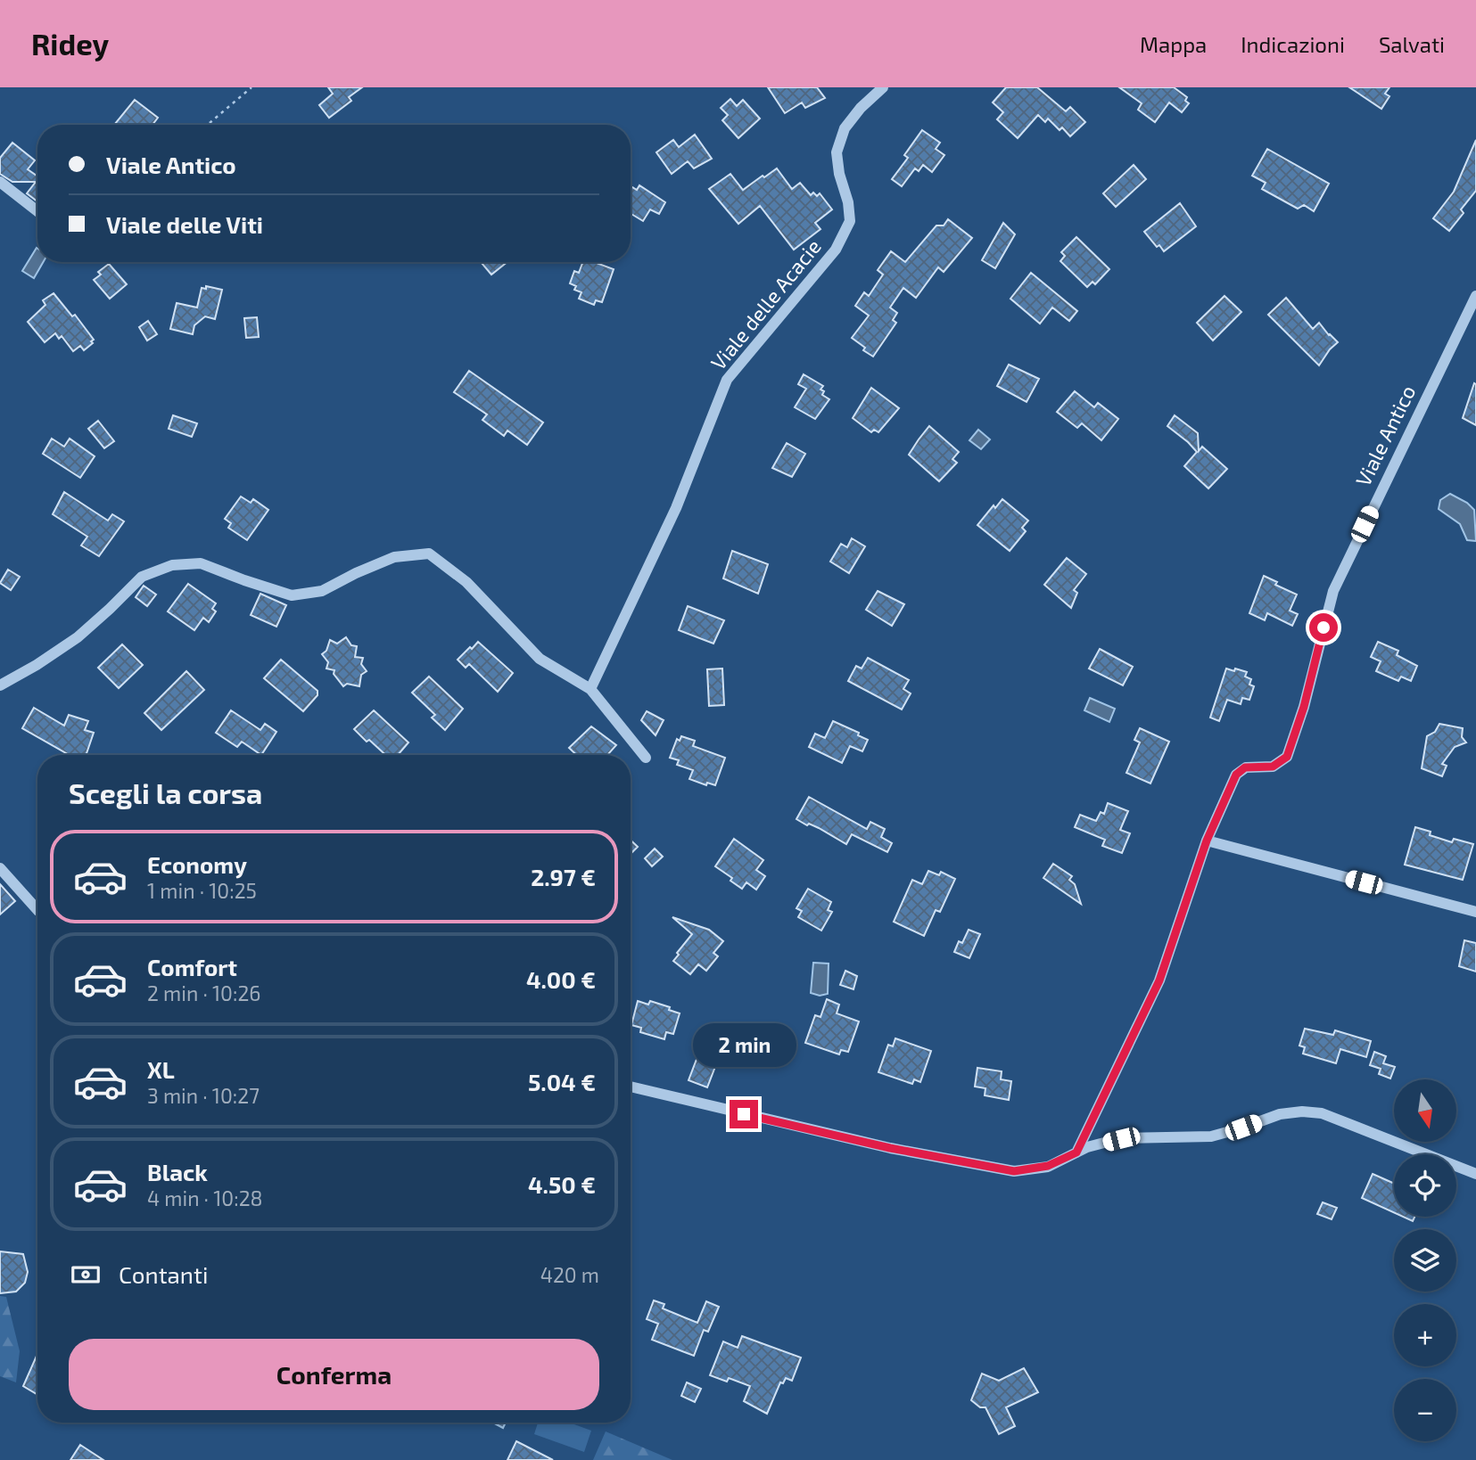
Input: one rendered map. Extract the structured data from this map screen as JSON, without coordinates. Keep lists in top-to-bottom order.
{
  "streets": {
    "street": ["Viale delle Acacie", "Viale Antico"]
  },
  "north": "bottom",
  "page": {
    "header": "Ridey",
    "nav": ["Mappa", "Indicazioni", "Salvati"],
    "banner": ["Viale Antico", "Viale delle Viti"],
    "heading": "Scegli la corsa",
    "list": [
      {
        "name": "Economy",
        "note": "1 min · 10:25",
        "value": "2.97 €"
      },
      {
        "name": "Comfort",
        "note": "2 min · 10:26",
        "value": "4.00 €"
      },
      {
        "name": "XL",
        "note": "3 min · 10:27",
        "value": "5.04 €"
      },
      {
        "name": "Black",
        "note": "4 min · 10:28",
        "value": "4.50 €"
      }
    ],
    "bubble": "2 min",
    "map_buttons": ["+", "−"],
    "pay": ["Contanti", "420 m"],
    "buttons": "Conferma"
  }
}
